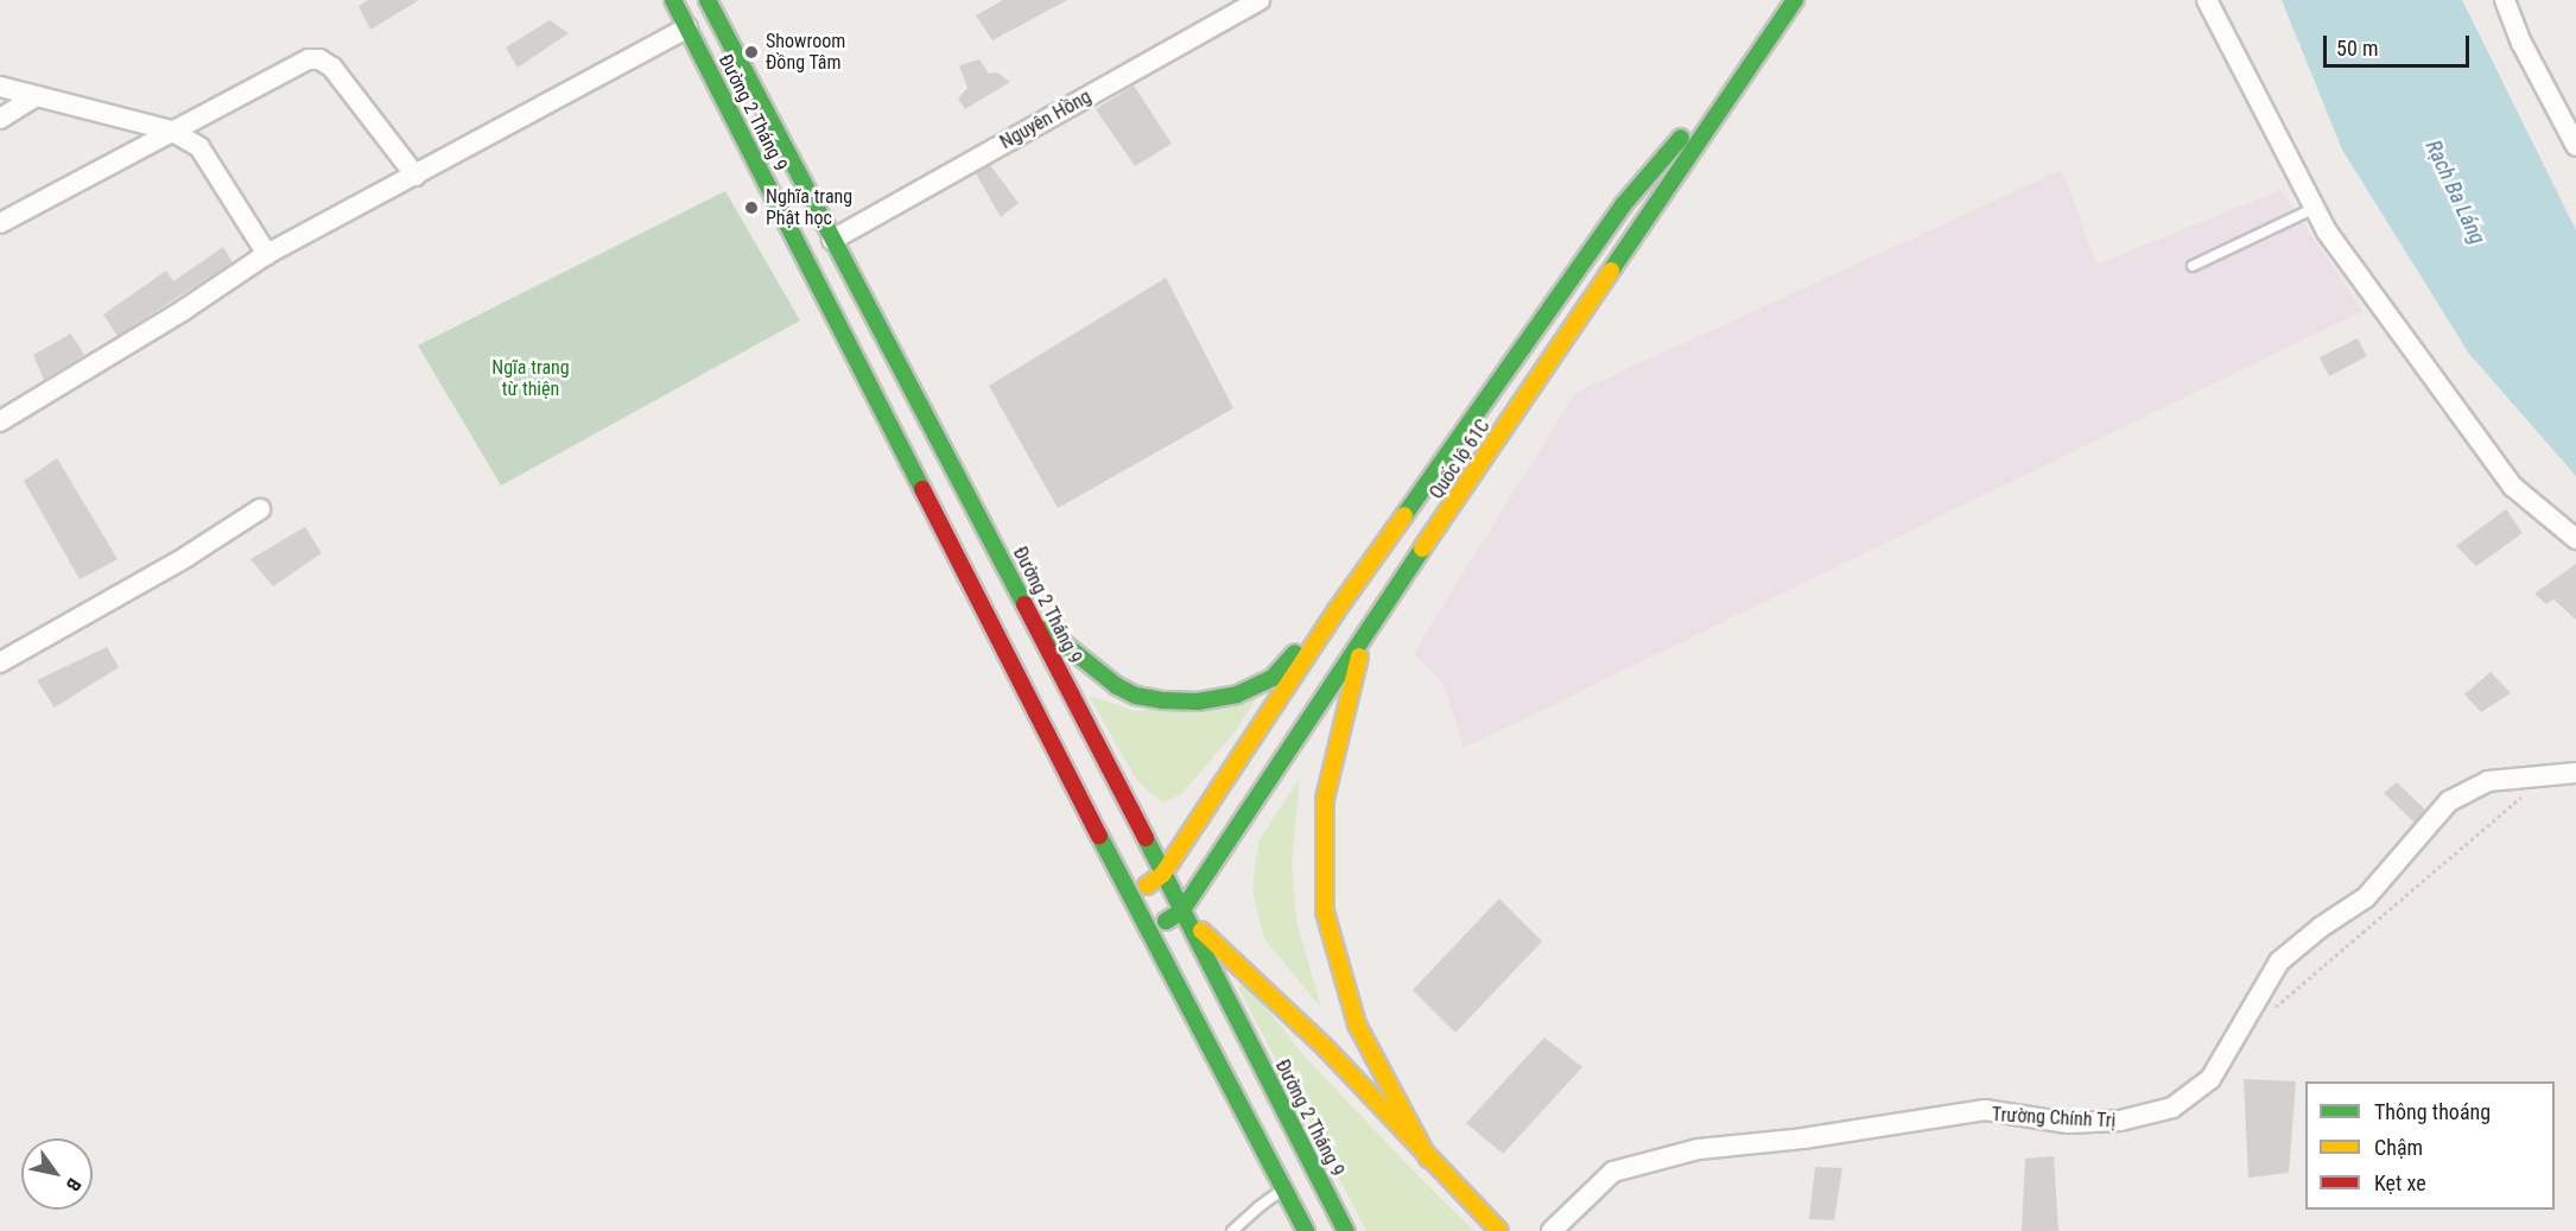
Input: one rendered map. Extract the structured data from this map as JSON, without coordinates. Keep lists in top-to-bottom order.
{
  "streets": {
    "highway": ["Đường 2 Tháng 9", "Quốc lộ 61C"],
    "street": ["Nguyên Hồng"]
  },
  "crossings": [
    ["Đường 2 Tháng 9", "Nguyên Hồng"],
    ["Đường 2 Tháng 9", "Quốc lộ 61C"]
  ],
  "water": ["Rạch Ba Láng"],
  "parks": ["Ngĩa trang từ thiện"],
  "places": ["Showroom Đồng Tâm", "Nghĩa trang Phật học"],
  "legend": ["Thông thoáng", "Chậm", "Kẹt xe"],
  "scale_bar": "50 m",
  "north": "bottom right"
}
